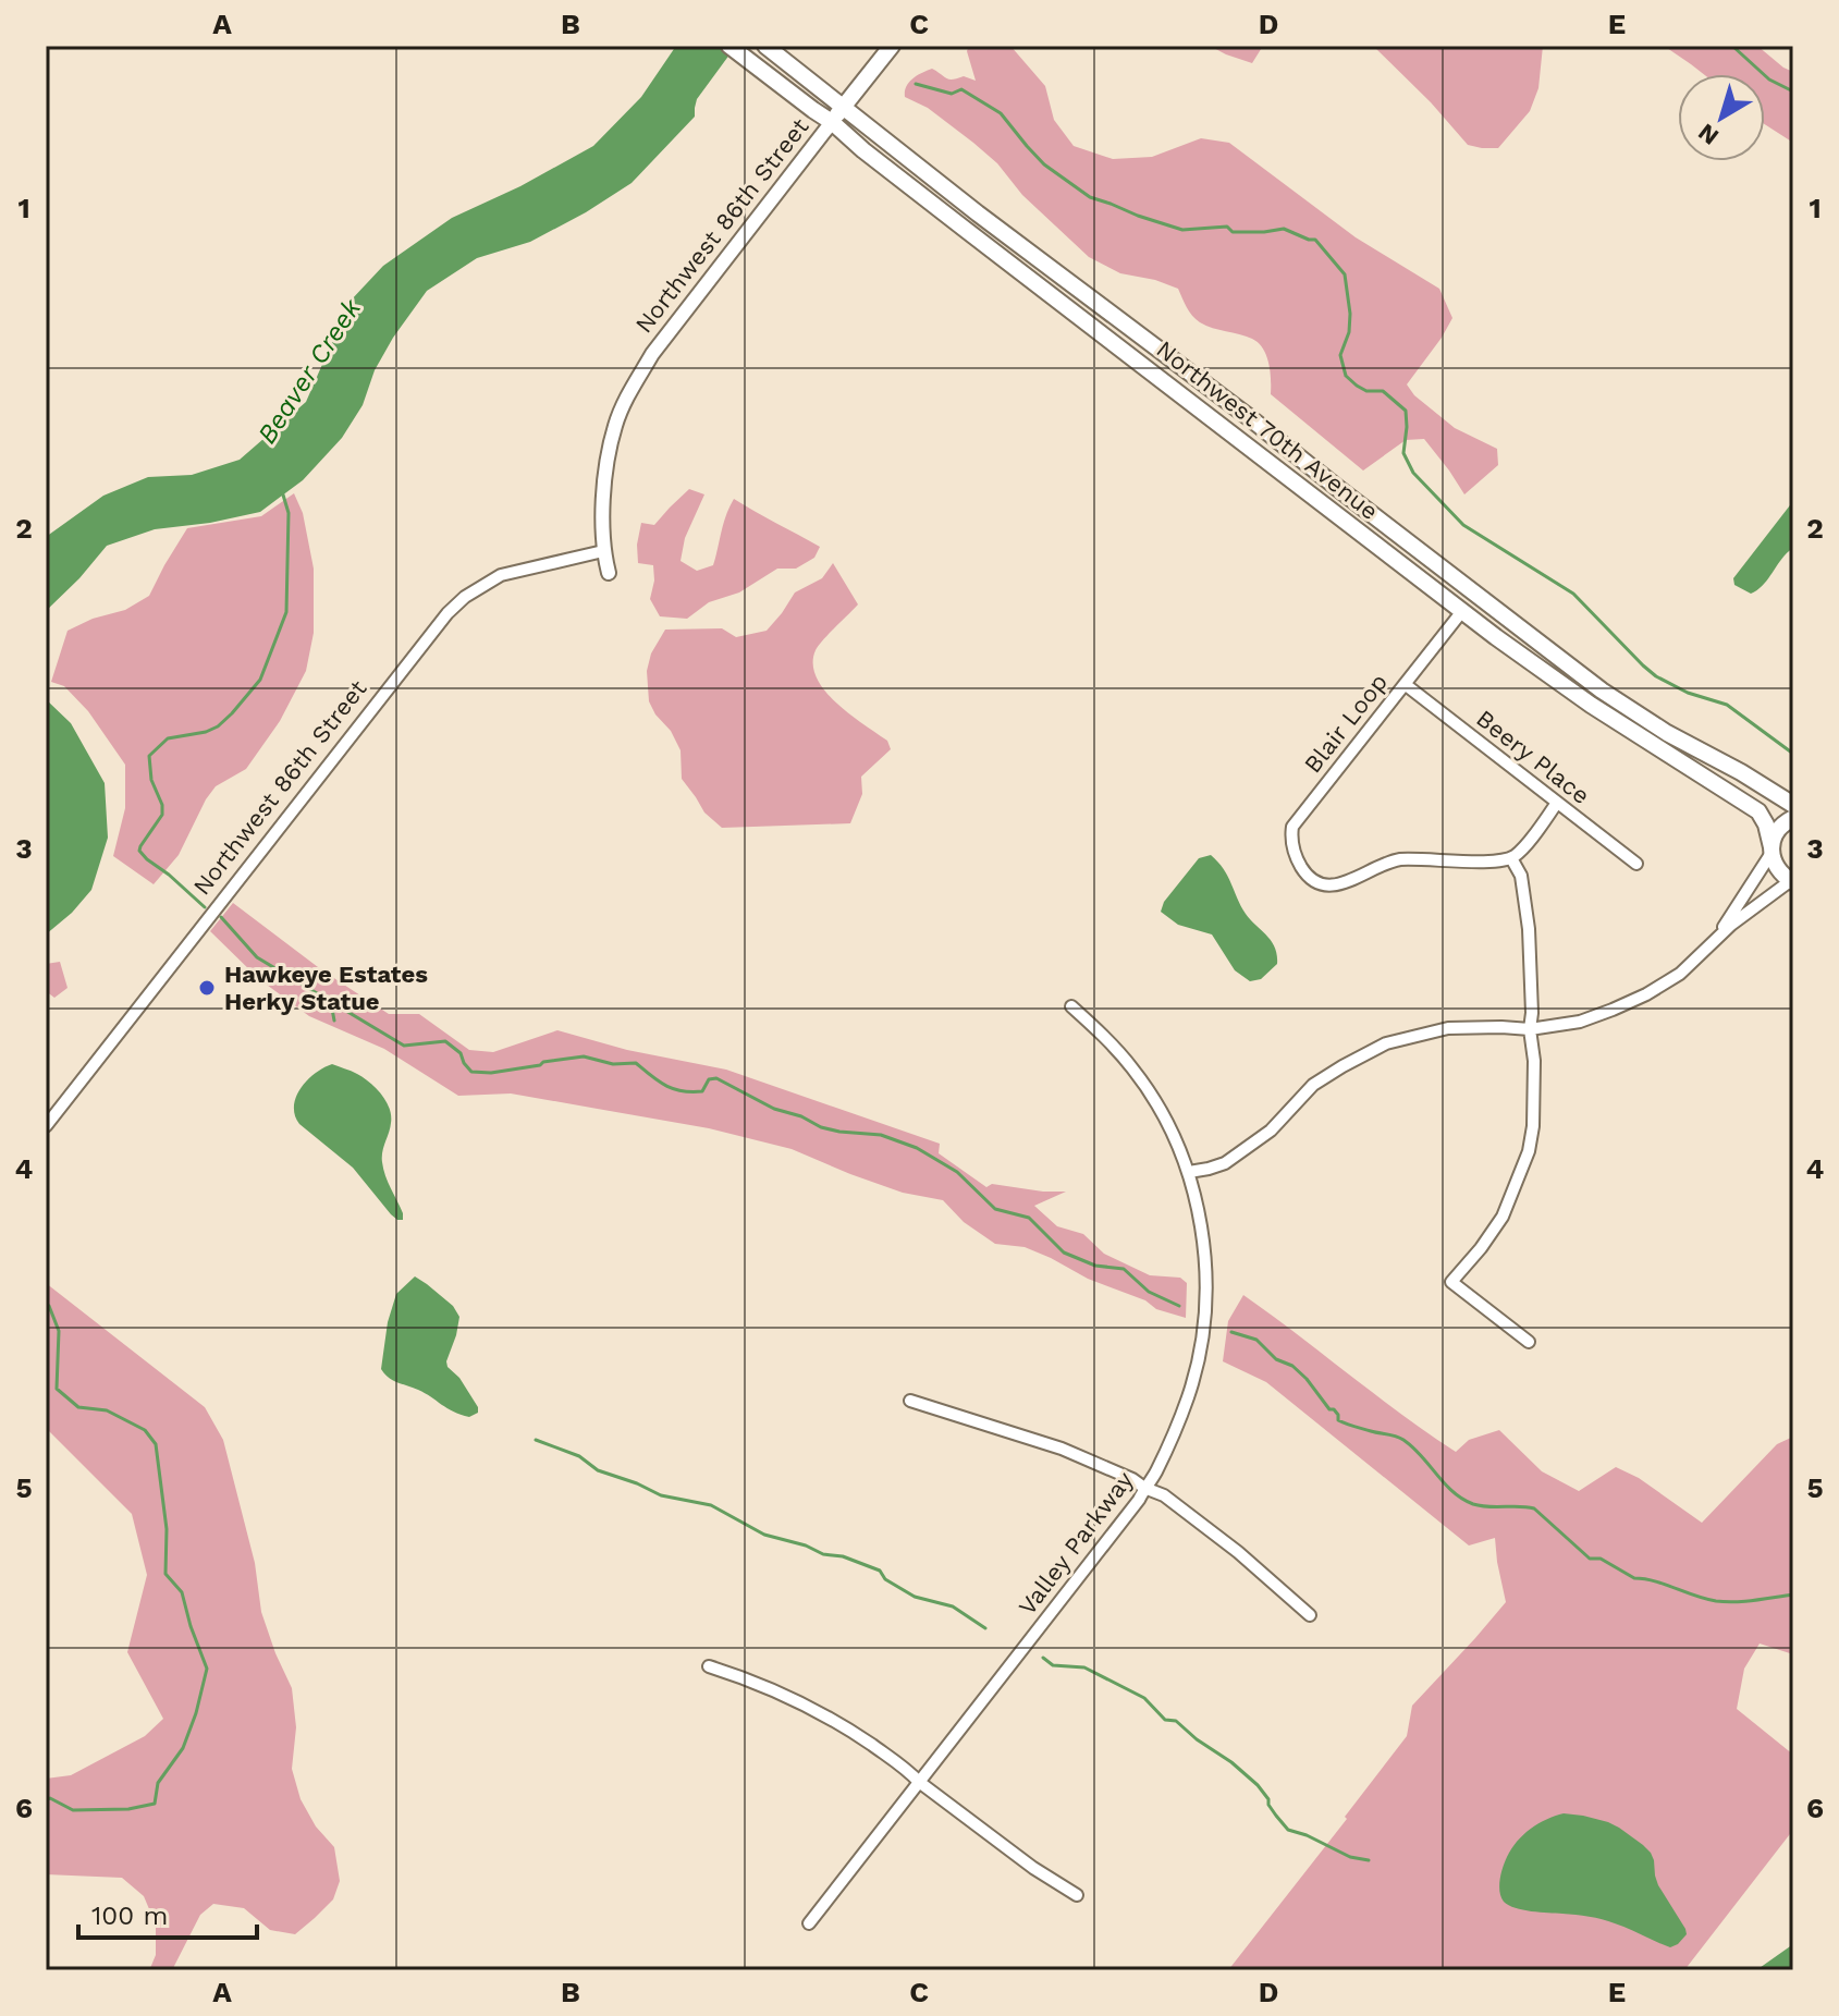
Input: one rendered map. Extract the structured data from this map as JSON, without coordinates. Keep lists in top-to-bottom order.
{
  "streets": {
    "main road": ["Northwest 86th Street", "Northwest 70th Avenue"],
    "street": ["Blair Loop", "Beery Place", "Valley Parkway"]
  },
  "crossings": [
    ["Northwest 86th Street", "Northwest 70th Avenue"],
    ["Northwest 70th Avenue", "Blair Loop"],
    ["Blair Loop", "Beery Place"]
  ],
  "water": ["Beaver Creek"],
  "places": ["Hawkeye Estates Herky Statue"],
  "scale_bar": "100 m",
  "north": "bottom left",
  "grid": {
    "columns": [
      "A",
      "B",
      "C",
      "D",
      "E"
    ],
    "rows": [
      "1",
      "2",
      "3",
      "4",
      "5",
      "6"
    ]
  }
}
